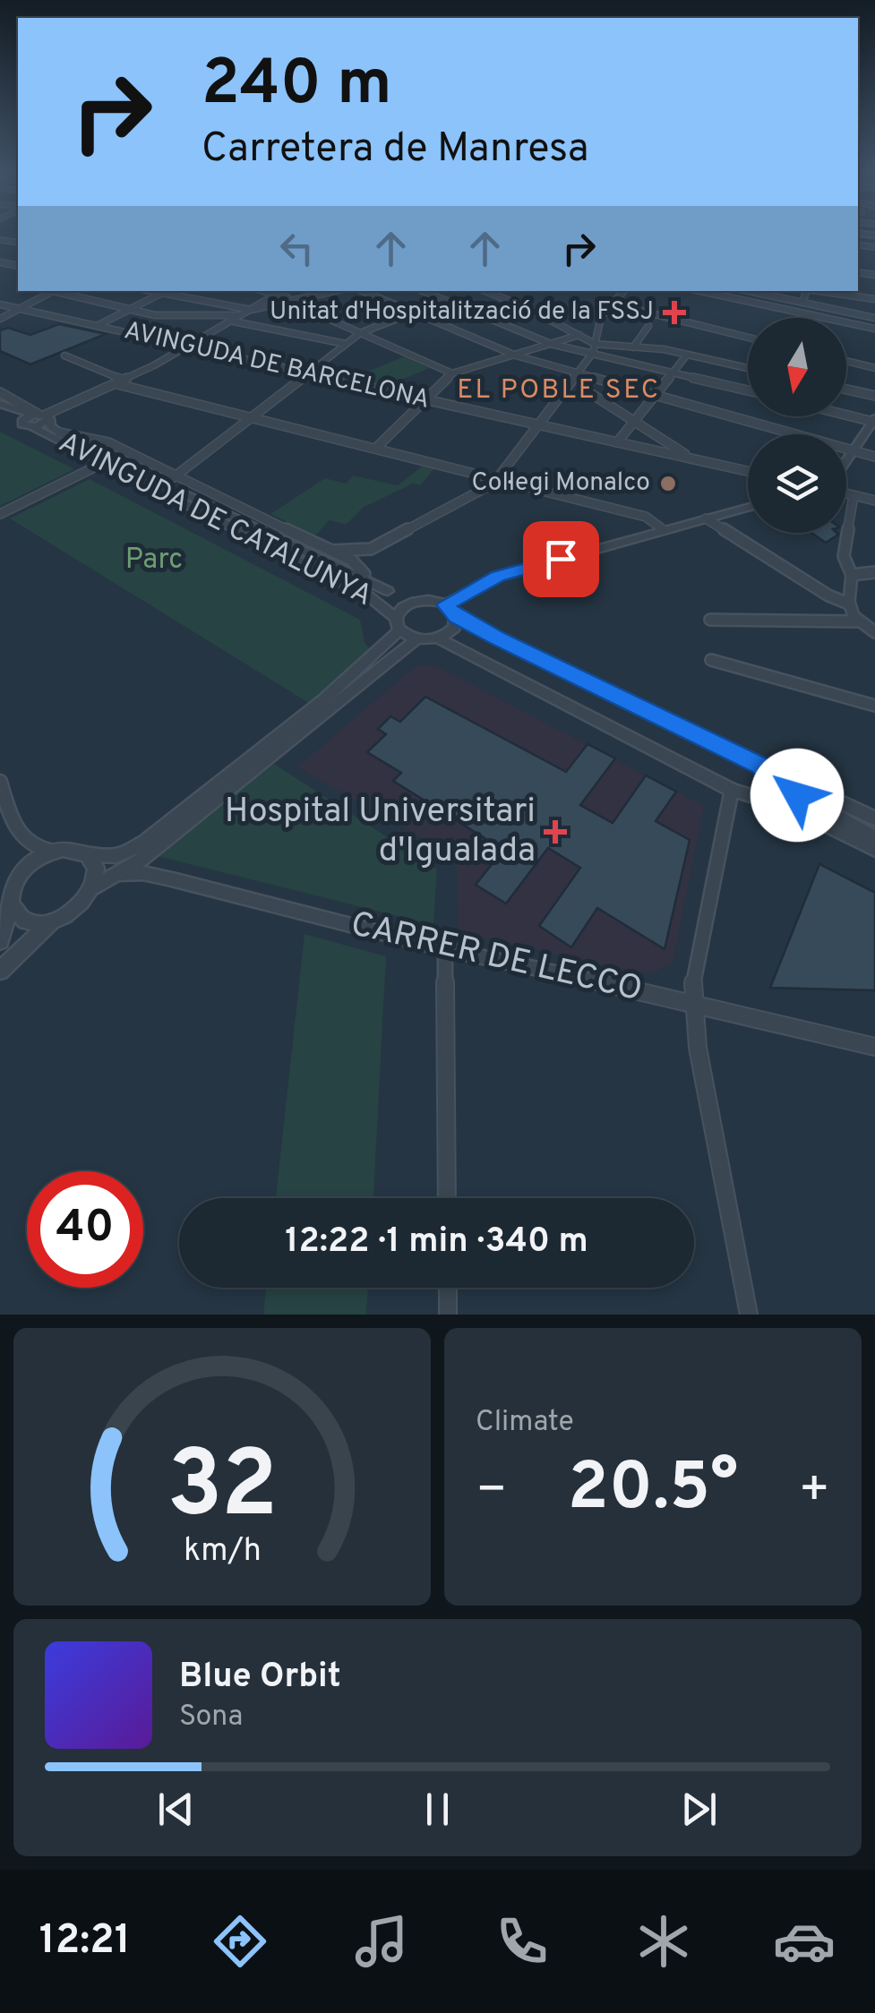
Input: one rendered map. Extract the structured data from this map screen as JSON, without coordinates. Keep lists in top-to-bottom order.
{
  "streets": {
    "street": ["AVINGUDA DE BARCELONA", "AVINGUDA DE CATALUNYA", "CARRER DE LECCO"]
  },
  "districts": ["EL POBLE SEC"],
  "parks": ["Parc"],
  "places": {
    "health": ["Unitat d'Hospitalització de la FSSJ", "Hospital Universitari d'Igualada"],
    "other": ["Col·legi Monalco"]
  },
  "north": "bottom",
  "page": {
    "turn": ["240 m", "Carretera de Manresa"],
    "limit": "40",
    "trip": "12:22 · 1 min · 340 m",
    "tile": "Climate",
    "heat": ["−", "20.5°", "+"],
    "song": ["Blue Orbit", "Sona"],
    "tabs": "12:21",
    "gauge": ["32", "km/h"]
  }
}
